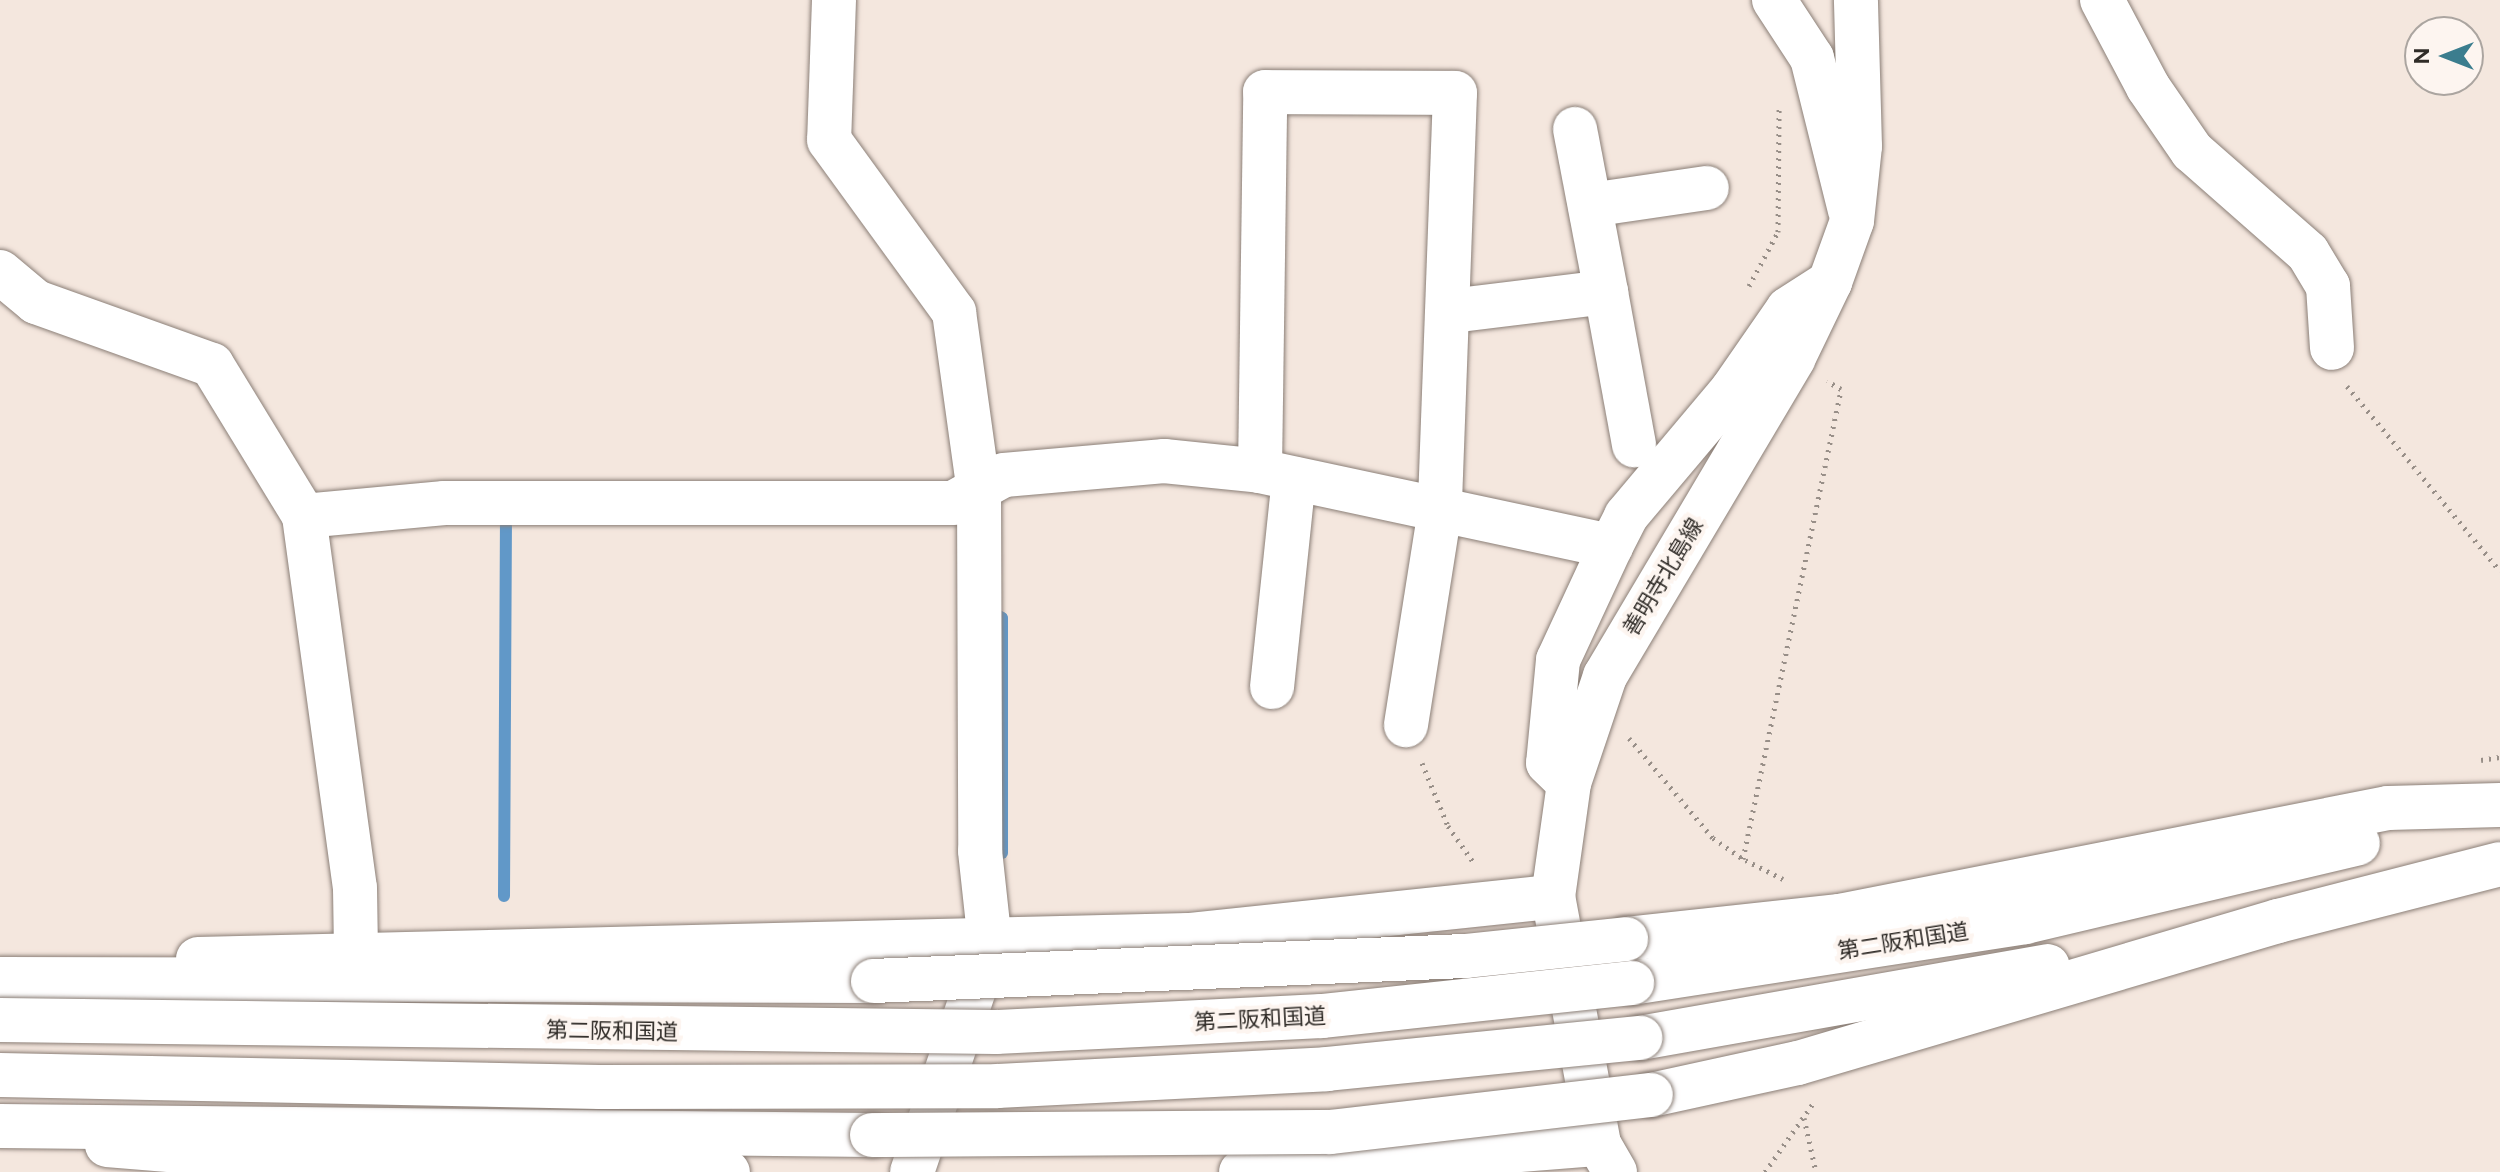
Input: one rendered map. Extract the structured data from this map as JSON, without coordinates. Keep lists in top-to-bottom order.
{
  "streets": {
    "main road": ["善明寺北島線", "第二阪和国道"]
  },
  "north": "left"
}
